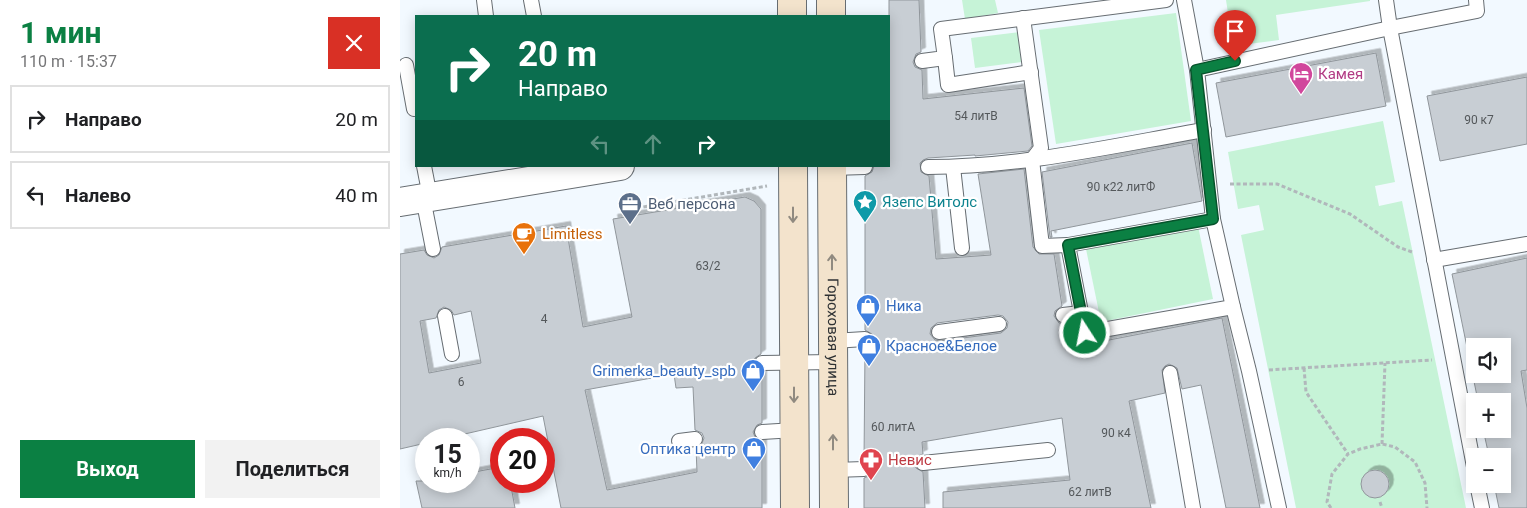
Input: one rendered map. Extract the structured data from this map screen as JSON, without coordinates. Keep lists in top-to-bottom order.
{
  "streets": {
    "main road": ["Гороховая улица"]
  },
  "places": {
    "hotel": ["Камея"],
    "place": ["Язепс Витолс"],
    "office": ["Веб персона"],
    "cafe": ["Limitless"],
    "shop": [
      "Ника",
      "Красное&Белое",
      "Grimerka_beauty_spb",
      "Оптика центр"
    ],
    "pharmacy": ["Невис"]
  },
  "house_numbers": [
    "54 литВ",
    "90 к7",
    "90 к22 литФ",
    "63/2",
    "4",
    "6",
    "60 литА",
    "90 к4",
    "62 литВ"
  ],
  "page": {
    "heading": ["1 мин", "110 m · 15:37"],
    "turn": ["20 m", "Направо"],
    "list": [
      {
        "name": "Направо",
        "value": "20 m"
      },
      {
        "name": "Налево",
        "value": "40 m"
      }
    ],
    "map_buttons": ["+", "−"],
    "speed": "15 km/h",
    "limit": "20",
    "buttons": ["Выход", "Поделиться"]
  }
}
